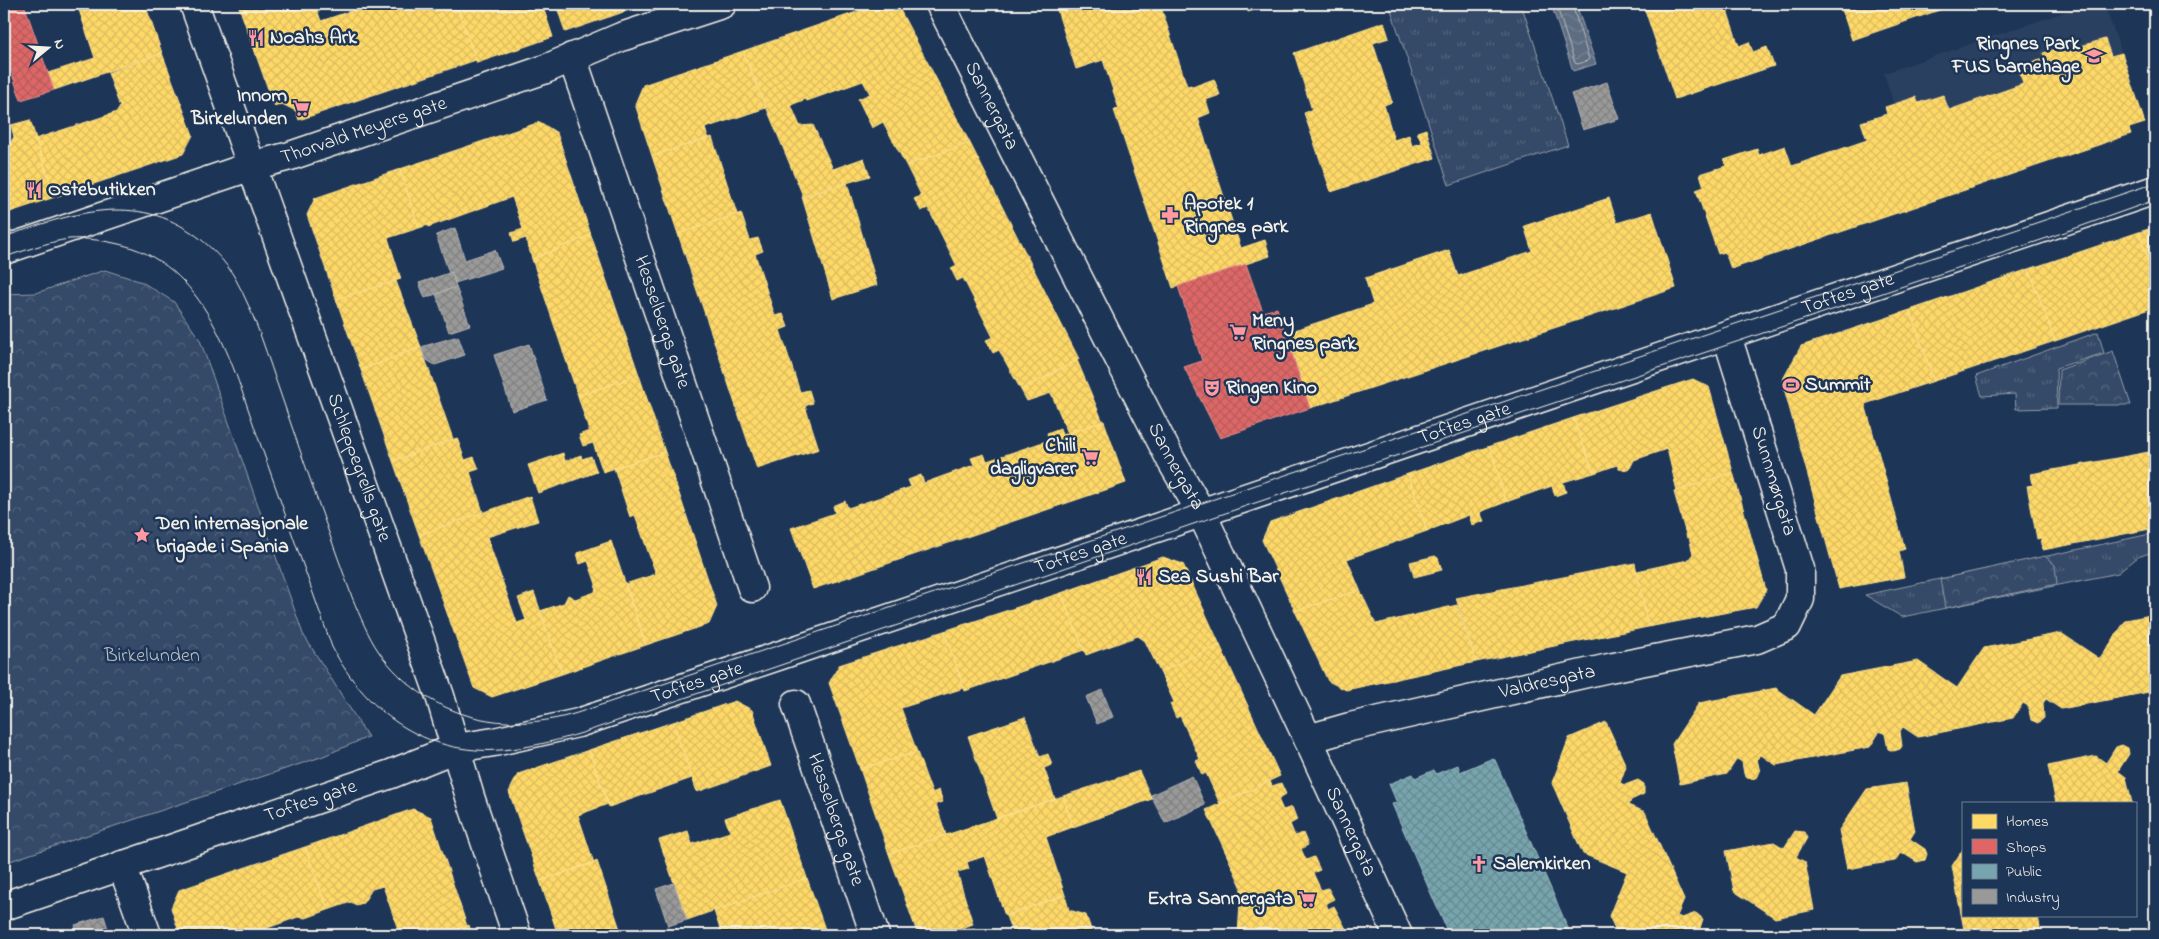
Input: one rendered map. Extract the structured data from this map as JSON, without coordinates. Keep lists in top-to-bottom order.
{
  "streets": {
    "street": [
      "Sannergata",
      "Thorvald Meyers gate",
      "Toftes gate",
      "Hesselbergs gate",
      "Schleppegrells gate",
      "Sunnmørgata",
      "Valdresgata"
    ]
  },
  "crossings": [
    ["Sannergata", "Toftes gate"],
    ["Sannergata", "Valdresgata"],
    ["Thorvald Meyers gate", "Hesselbergs gate"],
    ["Thorvald Meyers gate", "Schleppegrells gate"],
    ["Toftes gate", "Schleppegrells gate"],
    ["Toftes gate", "Sunnmørgata"],
    ["Sunnmørgata", "Valdresgata"]
  ],
  "parks": ["Birkelunden"],
  "places": {
    "restaurant": ["Noahs Ark", "Ostebutikken", "Sea Sushi Bar"],
    "school or university": ["Ringnes Park FUS barnehage"],
    "supermarket": [
      "Innom Birkelunden",
      "Meny Ringnes park",
      "Chili dagligvarer",
      "Extra Sannergata"
    ],
    "pharmacy": ["Apotek 1 Ringnes park"],
    "sports": ["Summit"],
    "theatre": ["Ringen Kino"],
    "place": ["Den internasjonale brigade i Spania"],
    "church": ["Salemkirken"]
  },
  "legend": [
    "Homes",
    "Shops",
    "Public",
    "Industry"
  ],
  "north": "right"
}
